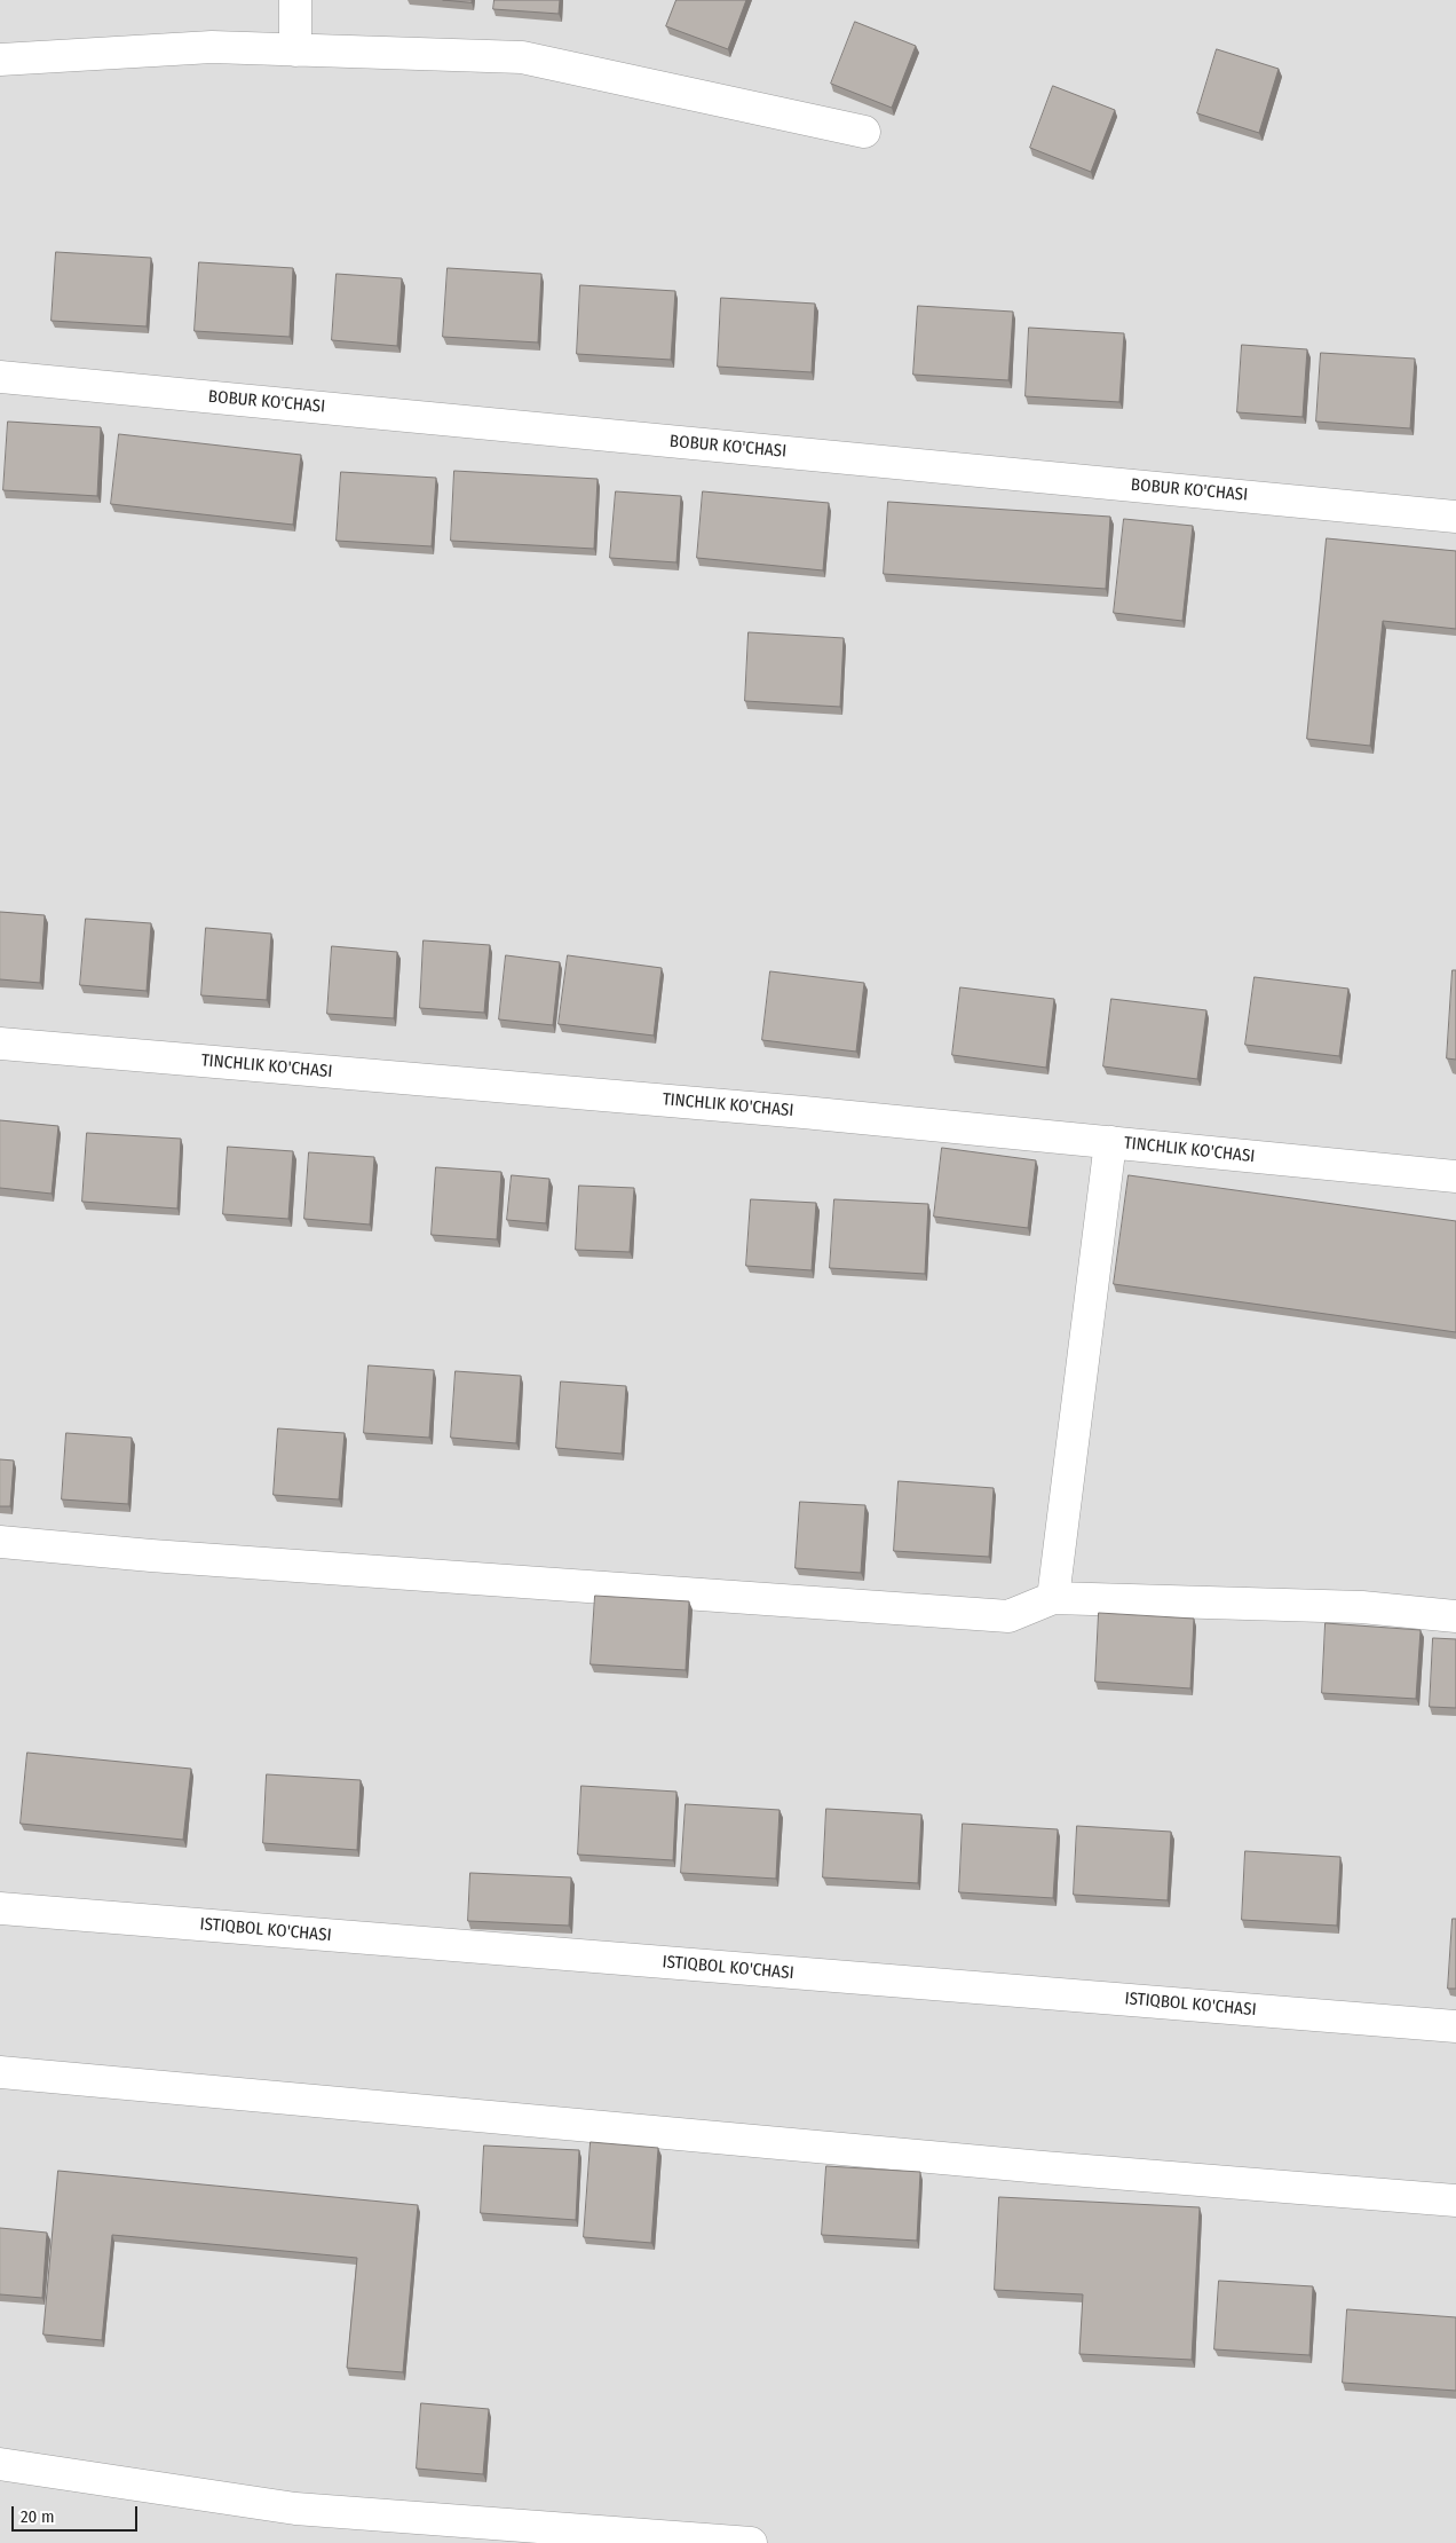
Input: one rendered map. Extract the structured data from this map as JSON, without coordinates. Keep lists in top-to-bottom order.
{
  "streets": {
    "street": ["BOBUR KO'CHASI", "TINCHLIK KO'CHASI", "ISTIQBOL KO'CHASI"]
  },
  "scale_bar": "20 m"
}
